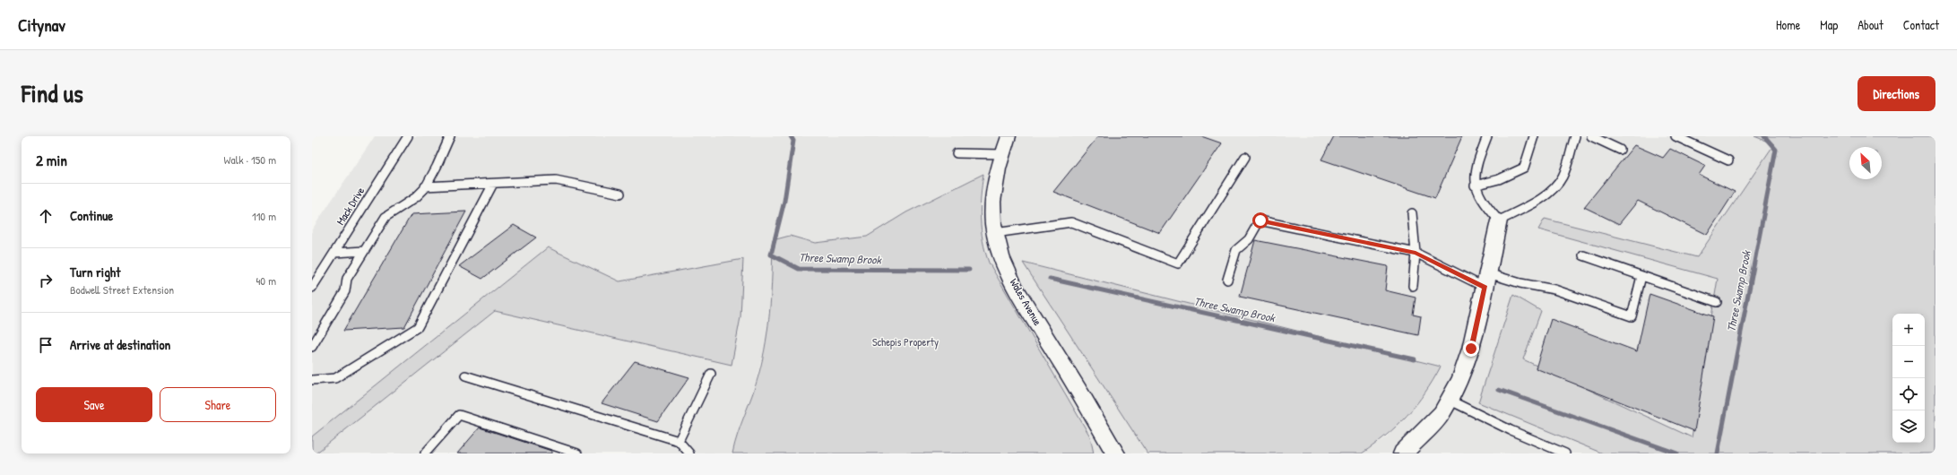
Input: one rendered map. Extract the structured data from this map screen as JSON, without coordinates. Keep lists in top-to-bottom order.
{
  "streets": {
    "street": ["Wales Avenue"],
    "lane": ["Mack Drive"]
  },
  "water": ["Three Swamp Brook"],
  "parks": ["Schepis Property"],
  "north": "top left",
  "page": {
    "header": "Citynav",
    "nav": [
      "Home",
      "Map",
      "About",
      "Contact"
    ],
    "title": "Find us",
    "buttons": [
      "Directions",
      ["Save", "Share"]
    ],
    "heading": ["2 min", "Walk · 150 m"],
    "list": [
      ["Continue", "110 m"],
      ["Turn right", "Bodwell Street Extension", "40 m"],
      "Arrive at destination"
    ],
    "map_buttons": ["+", "−"]
  }
}
